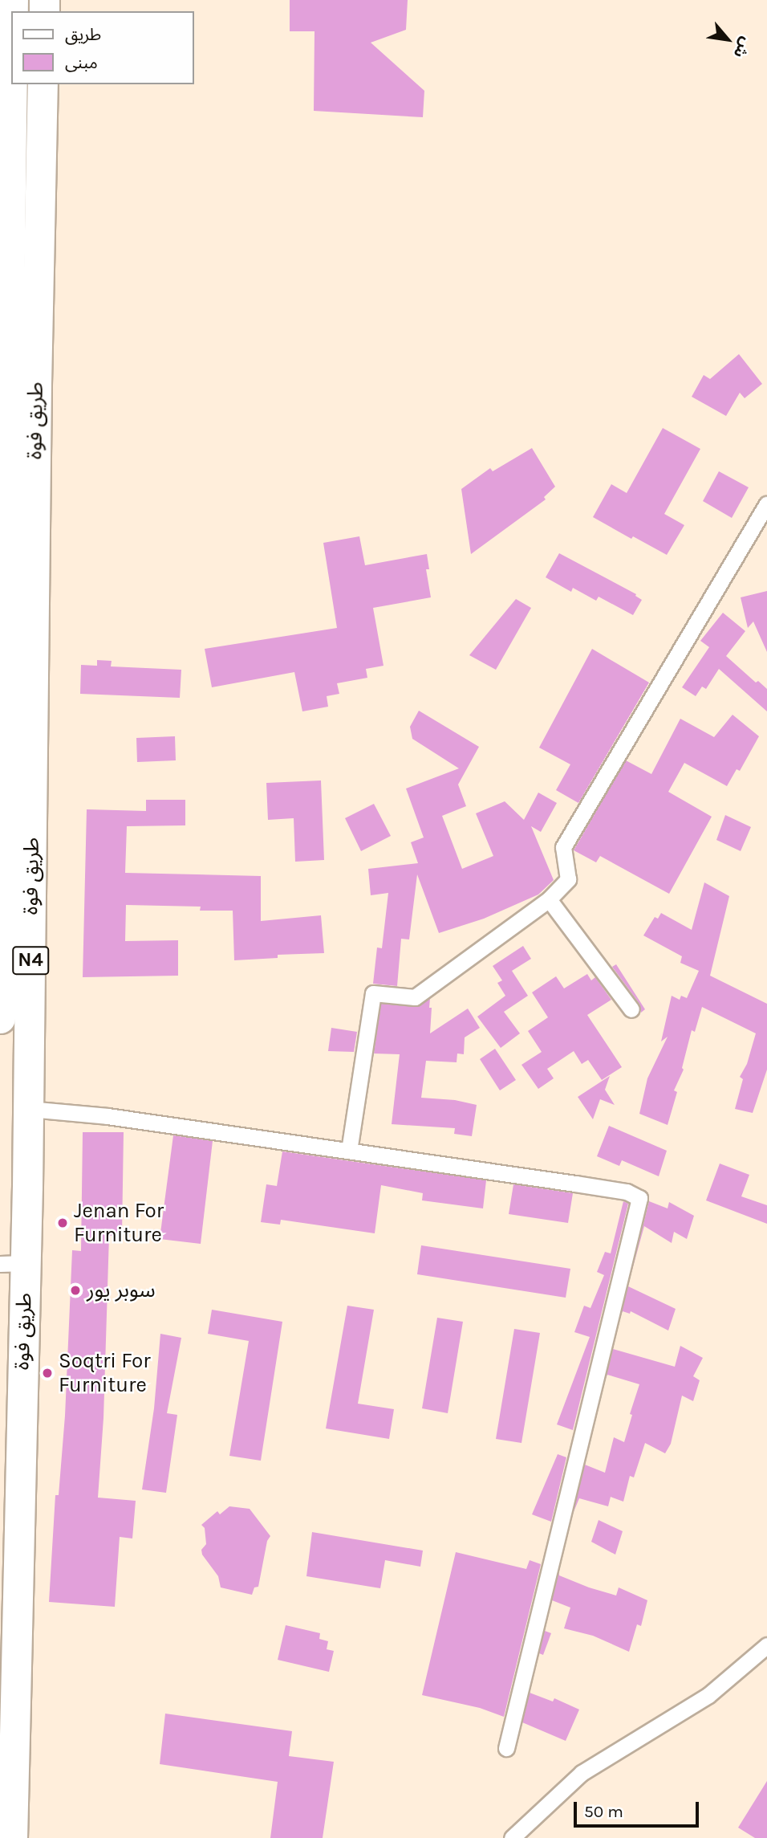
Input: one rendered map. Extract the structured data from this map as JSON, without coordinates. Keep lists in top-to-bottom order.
{
  "streets": {
    "highway": ["طريق فوة", "N4"]
  },
  "places": ["Jenan For Furniture", "سوبر يور", "Soqtri For Furniture"],
  "legend": ["طريق", "مبنى"],
  "scale_bar": "50 m",
  "north": "bottom right"
}
